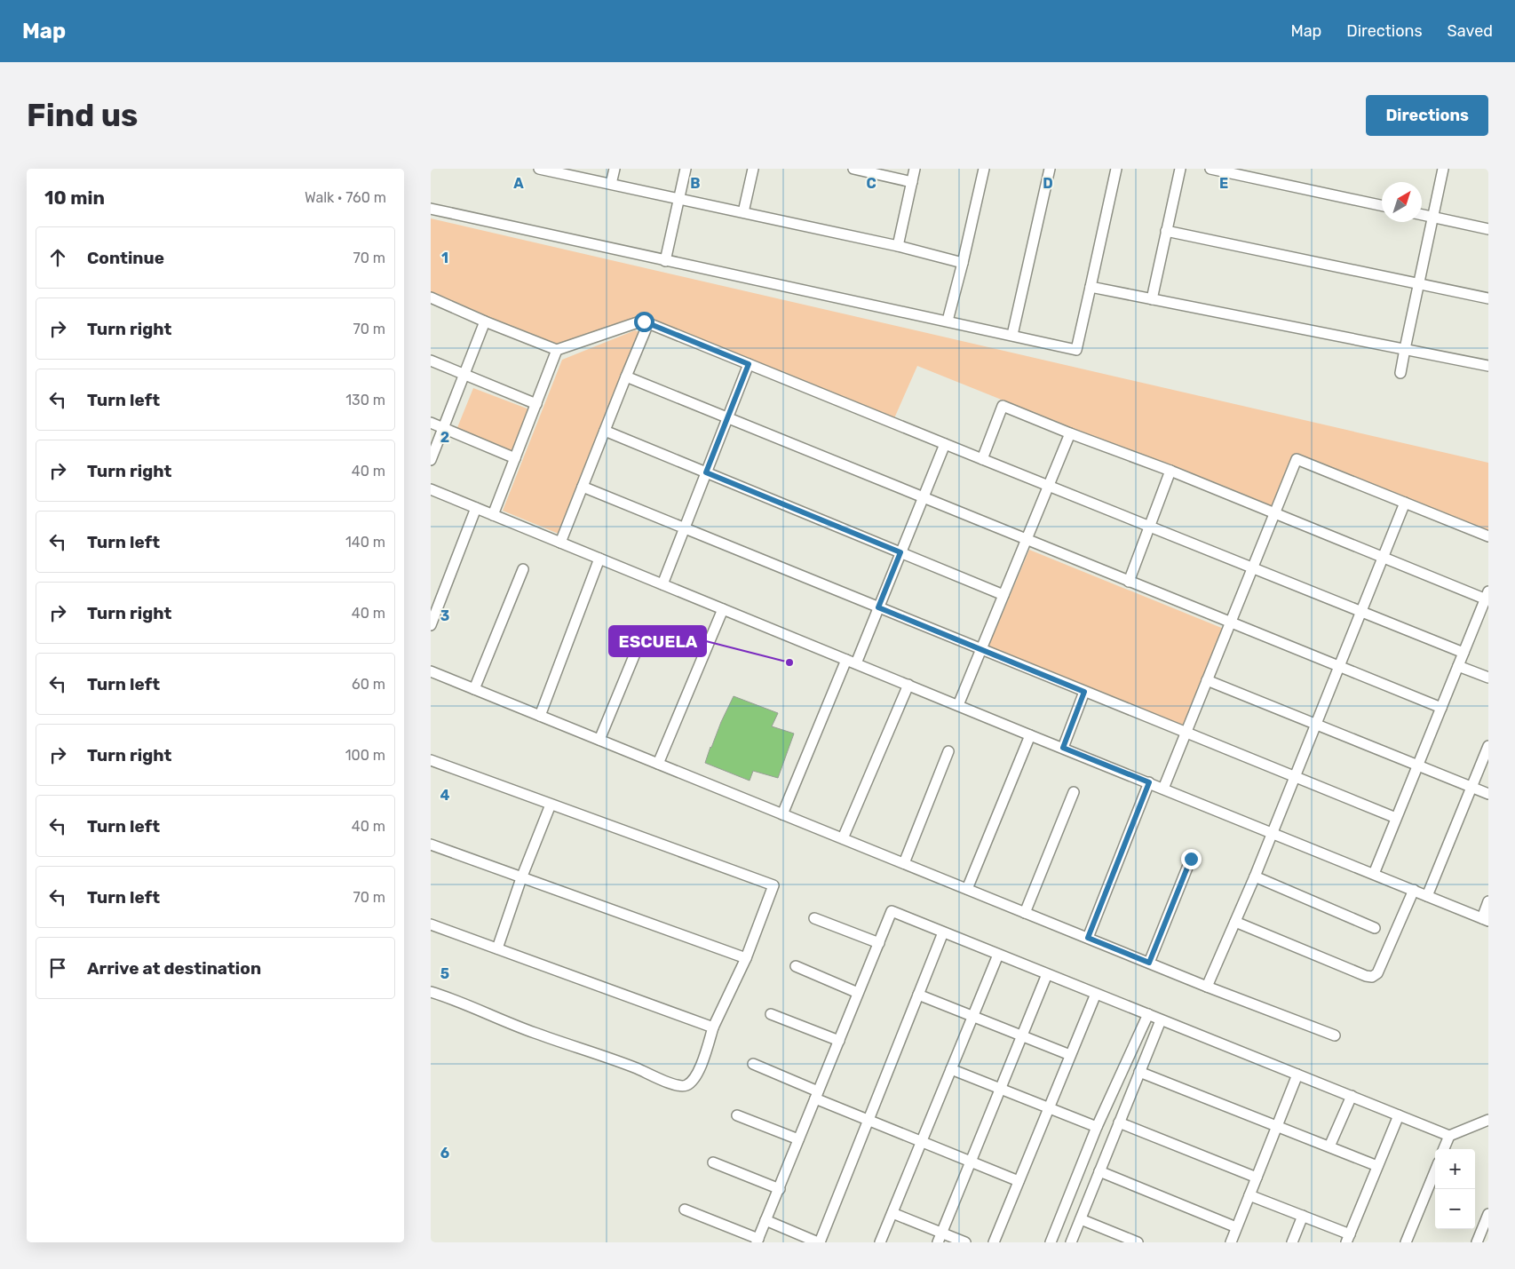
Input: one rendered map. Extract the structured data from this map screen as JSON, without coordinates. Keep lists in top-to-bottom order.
{
  "places": ["ESCUELA"],
  "north": "top right",
  "page": {
    "header": "Map",
    "nav": ["Map", "Directions", "Saved"],
    "buttons": "Directions",
    "title": "Find us",
    "heading": ["10 min", "Walk · 760 m"],
    "list": [
      ["Continue", "70 m"],
      ["Turn right", "70 m"],
      ["Turn left", "130 m"],
      ["Turn right", "40 m"],
      ["Turn left", "140 m"],
      ["Turn right", "40 m"],
      ["Turn left", "60 m"],
      ["Turn right", "100 m"],
      ["Turn left", "40 m"],
      ["Turn left", "70 m"],
      "Arrive at destination"
    ],
    "map_buttons": ["+", "−"]
  },
  "grid": {
    "columns": [
      "A",
      "B",
      "C",
      "D",
      "E"
    ],
    "rows": [
      "1",
      "2",
      "3",
      "4",
      "5",
      "6"
    ]
  }
}
